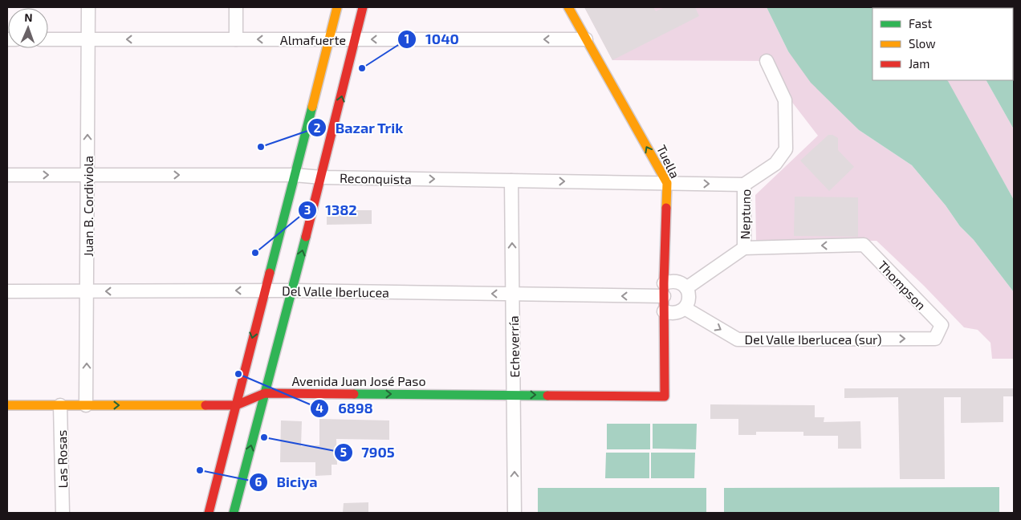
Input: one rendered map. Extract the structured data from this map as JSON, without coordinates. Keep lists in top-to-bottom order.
{
  "streets": {
    "street": [
      "Almafuerte",
      "Tuella",
      "Reconquista",
      "Juan B. Cordiviola",
      "Neptuno",
      "Thompson",
      "Del Valle Iberlucea",
      "Del Valle Iberlucea (sur)",
      "Echeverría",
      "Avenida Juan José Paso",
      "Las Rosas"
    ]
  },
  "crossings": [
    ["Almafuerte", "Tuella"],
    ["Almafuerte", "Juan B. Cordiviola"],
    ["Tuella", "Reconquista"],
    ["Tuella", "Del Valle Iberlucea"],
    ["Tuella", "Del Valle Iberlucea (sur)"],
    ["Tuella", "Avenida Juan José Paso"],
    ["Reconquista", "Juan B. Cordiviola"],
    ["Reconquista", "Neptuno"],
    ["Reconquista", "Echeverría"],
    ["Juan B. Cordiviola", "Del Valle Iberlucea"],
    ["Juan B. Cordiviola", "Avenida Juan José Paso"],
    ["Neptuno", "Thompson"],
    ["Thompson", "Del Valle Iberlucea (sur)"],
    ["Del Valle Iberlucea", "Del Valle Iberlucea (sur)"],
    ["Del Valle Iberlucea", "Echeverría"],
    ["Echeverría", "Avenida Juan José Paso"],
    ["Avenida Juan José Paso", "Las Rosas"]
  ],
  "one_way": [
    "Almafuerte",
    "Tuella",
    "Reconquista",
    "Juan B. Cordiviola",
    "Thompson",
    "Del Valle Iberlucea",
    "Del Valle Iberlucea (sur)",
    "Echeverría",
    "Avenida Juan José Paso"
  ],
  "places": [
    "1040",
    "Bazar Trik",
    "1382",
    "6898",
    "7905",
    "Biciya"
  ],
  "legend": ["Fast", "Slow", "Jam"],
  "north": "top"
}
